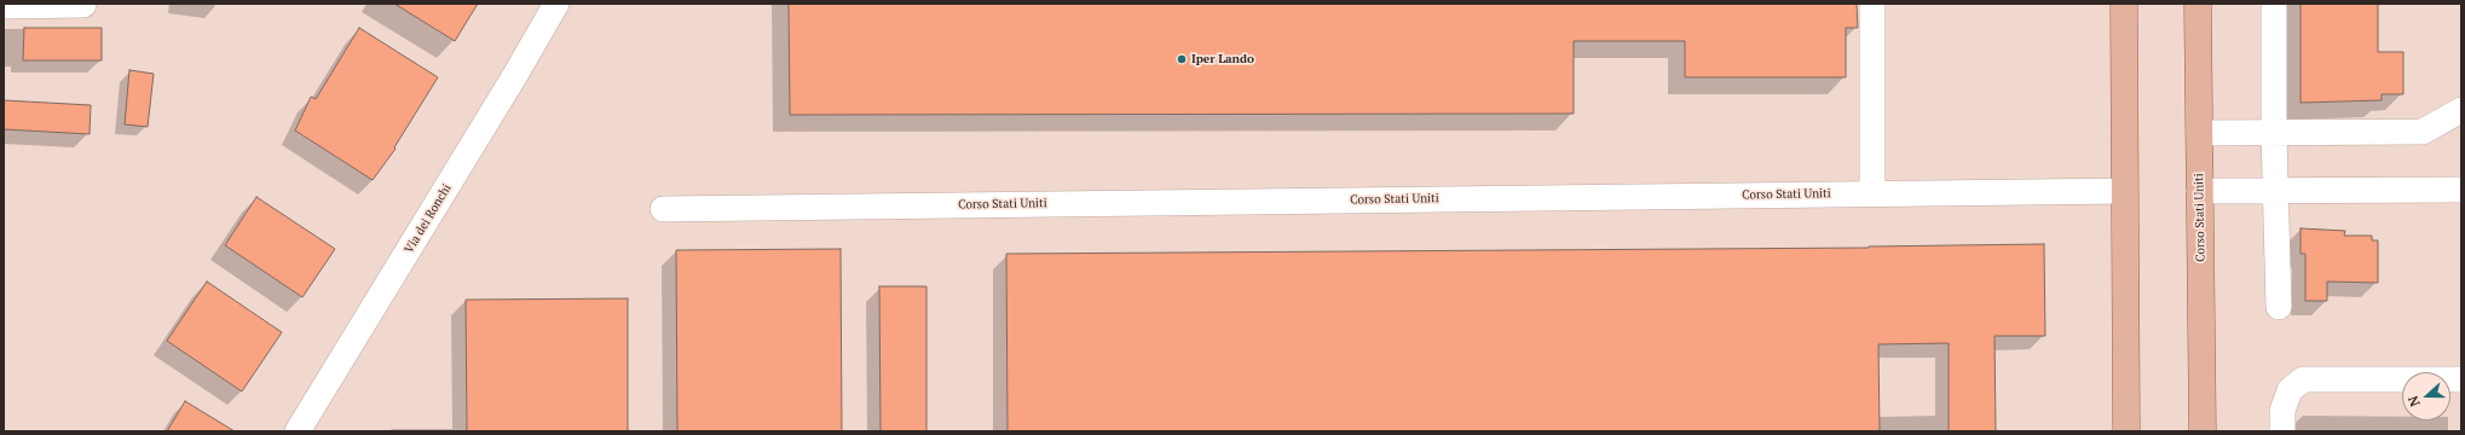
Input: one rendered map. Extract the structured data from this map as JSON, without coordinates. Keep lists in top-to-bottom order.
{
  "streets": {
    "main road": ["Corso Stati Uniti"],
    "street": ["Via dei Ronchi"]
  },
  "places": ["Iper Lando"],
  "north": "left"
}
